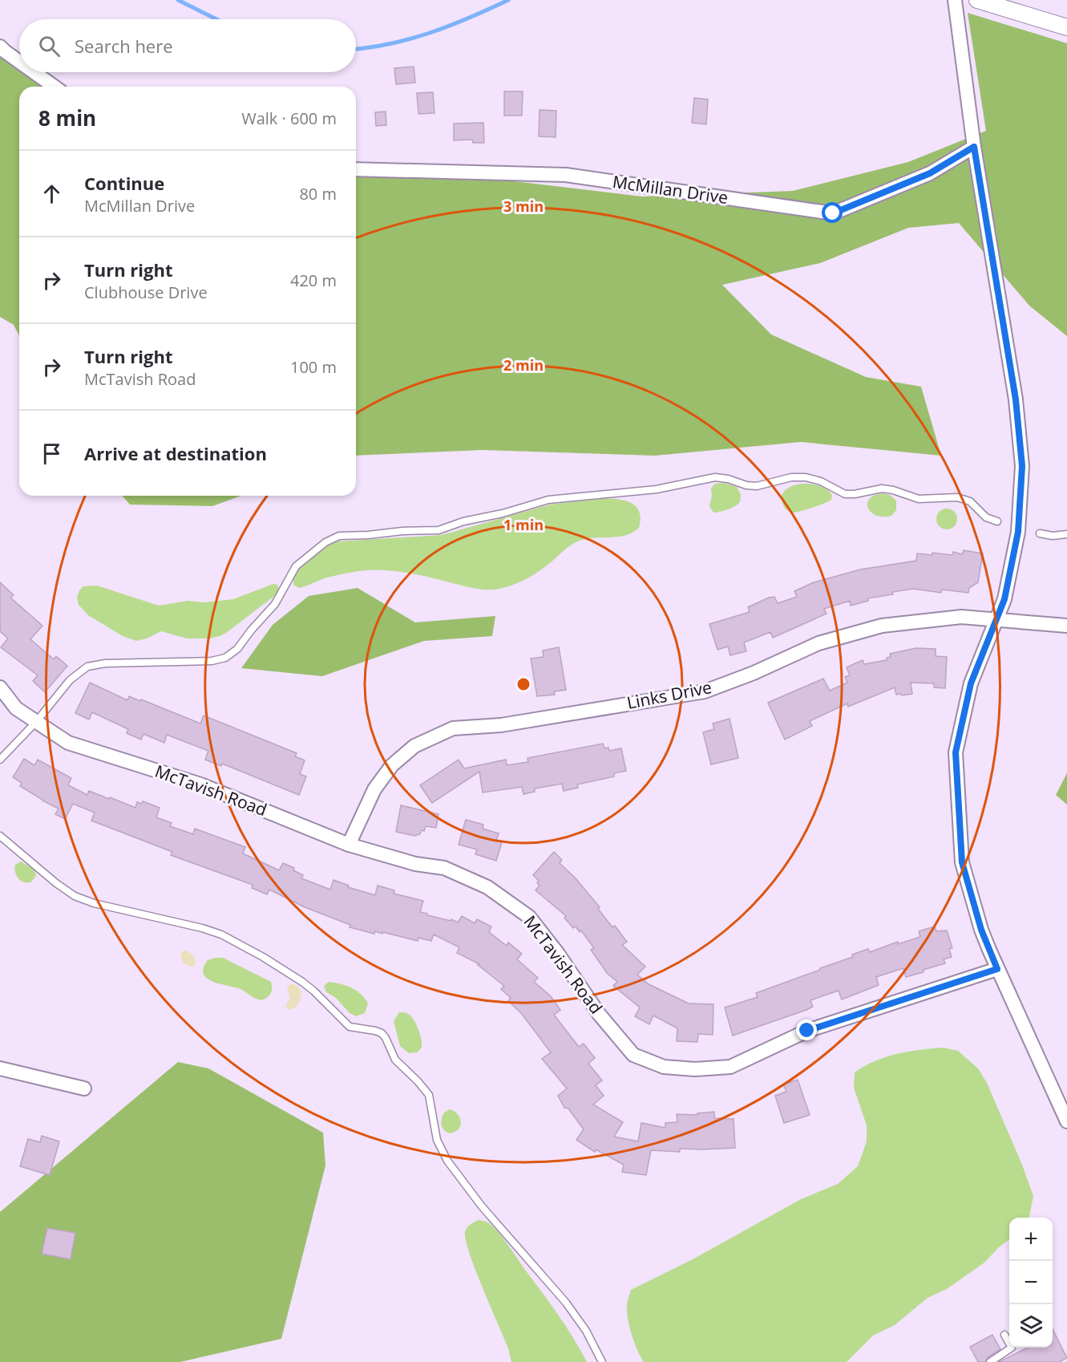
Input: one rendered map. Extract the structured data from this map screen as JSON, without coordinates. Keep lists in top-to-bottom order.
{
  "streets": {
    "street": ["McMillan Drive", "Links Drive", "McTavish Road"]
  },
  "crossings": [
    ["Links Drive", "McTavish Road"]
  ],
  "page": {
    "search": "Search here",
    "heading": ["8 min", "Walk · 600 m"],
    "list": [
      ["Continue", "McMillan Drive", "80 m"],
      ["Turn right", "Clubhouse Drive", "420 m"],
      ["Turn right", "McTavish Road", "100 m"],
      "Arrive at destination"
    ],
    "map_buttons": ["+", "−"]
  },
  "rings": ["3 min", "2 min", "1 min"]
}
